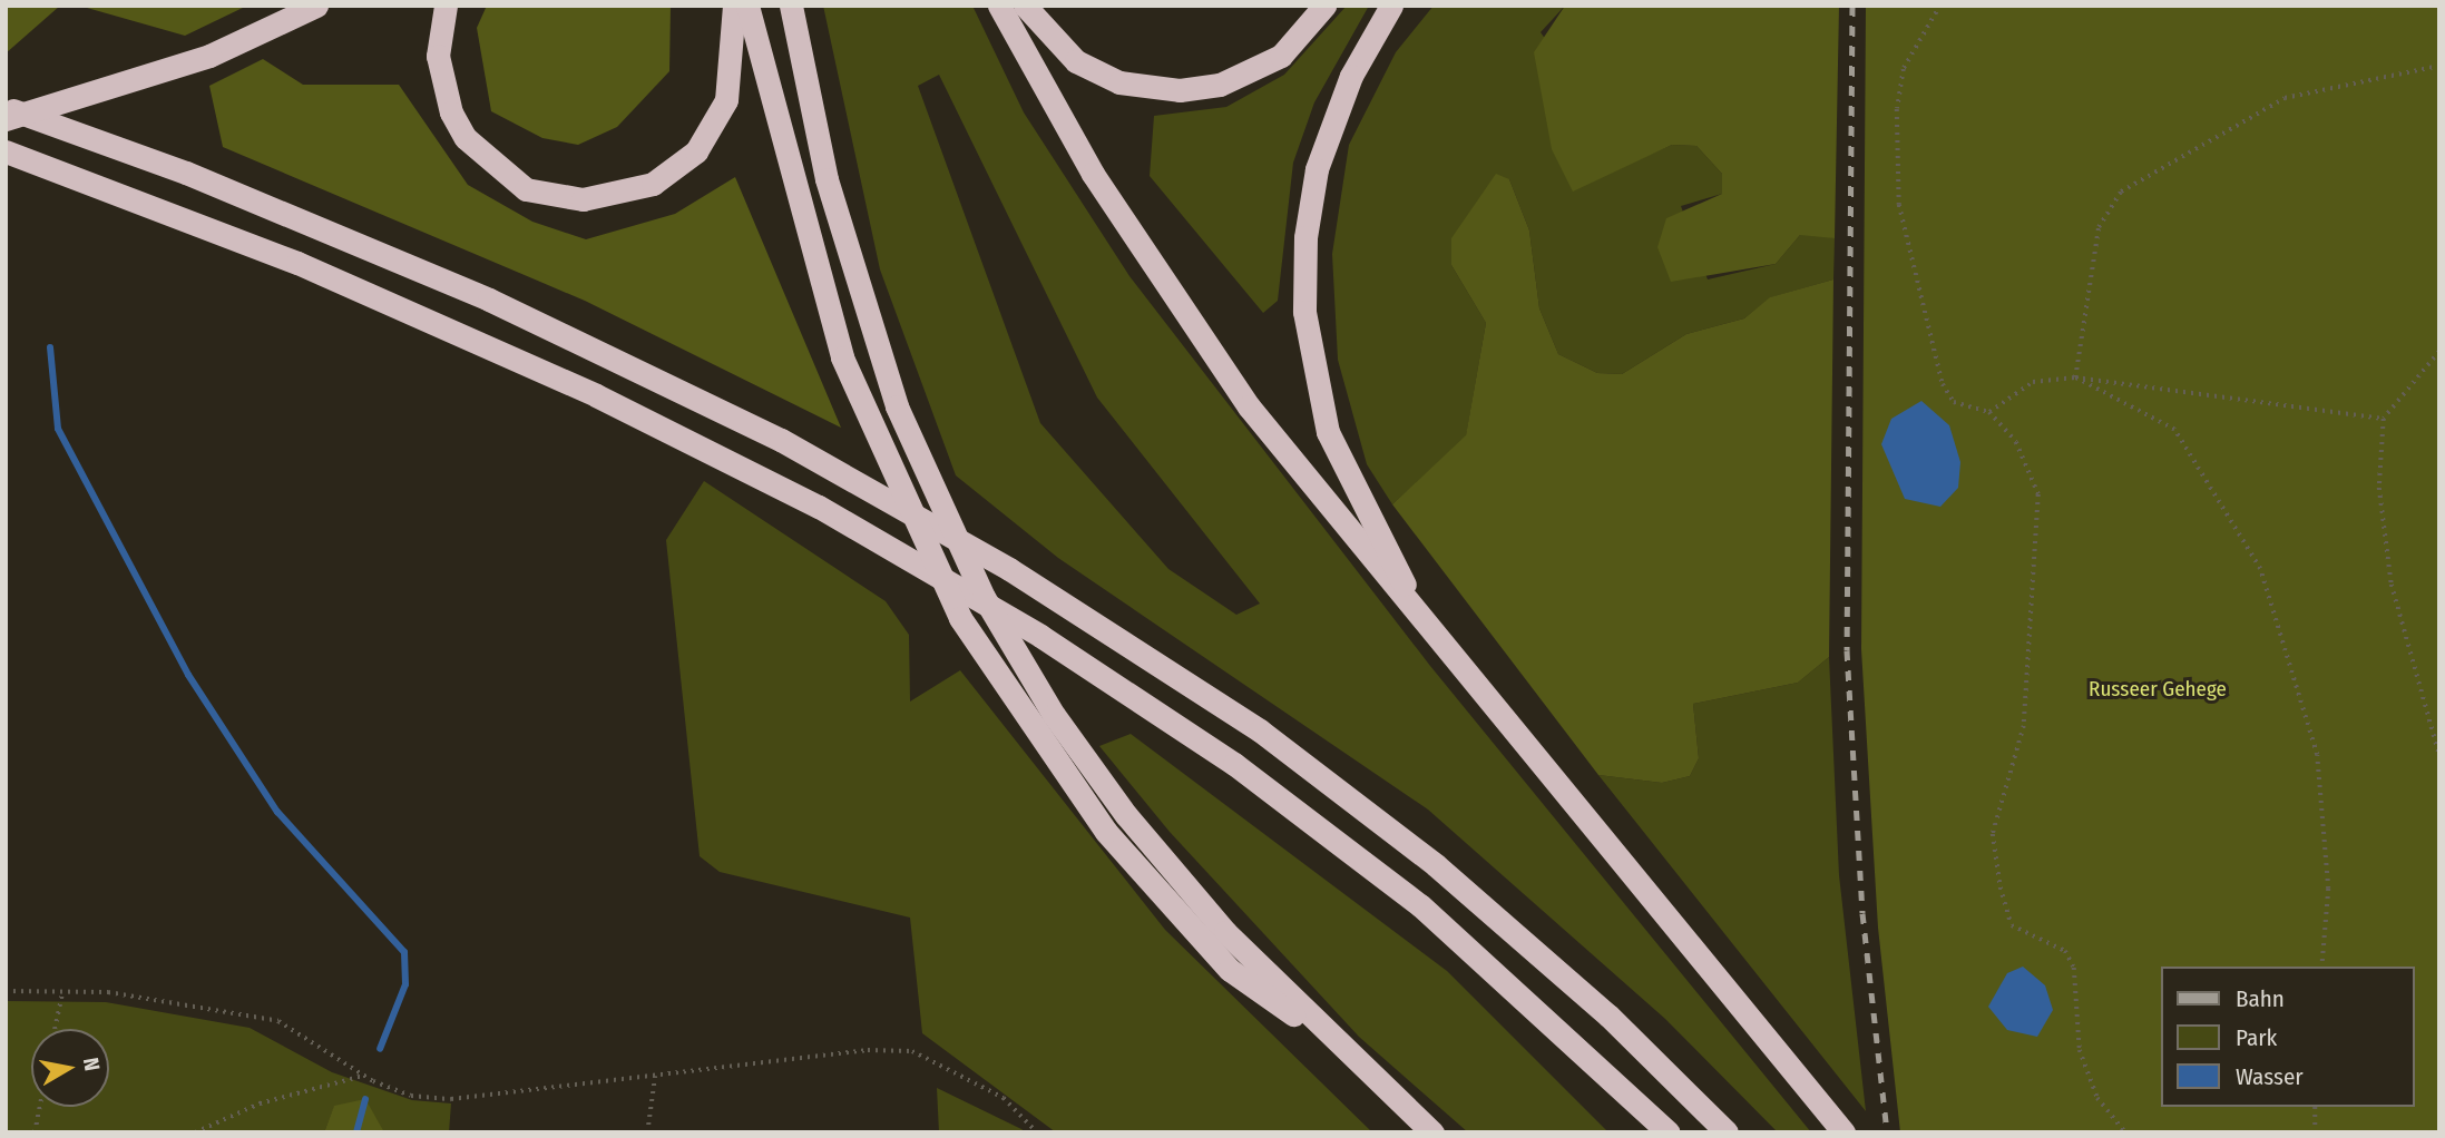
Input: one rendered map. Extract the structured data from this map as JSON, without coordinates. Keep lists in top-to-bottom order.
{
  "parks": ["Russeer Gehege"],
  "legend": ["Bahn", "Park", "Wasser"],
  "north": "right"
}
